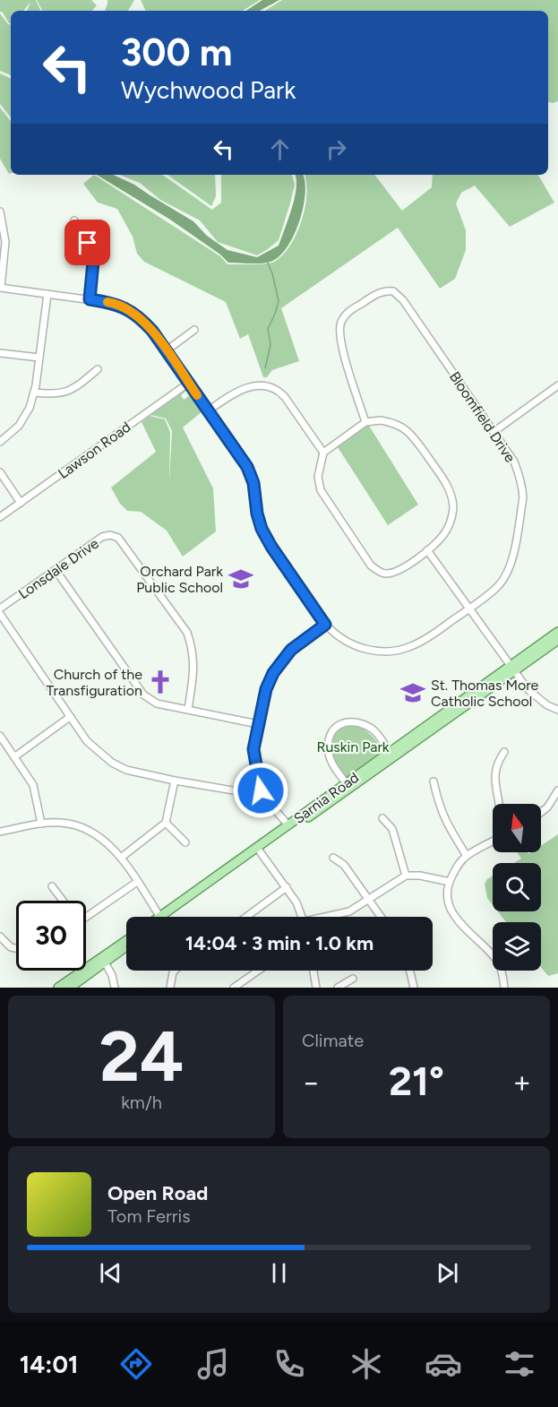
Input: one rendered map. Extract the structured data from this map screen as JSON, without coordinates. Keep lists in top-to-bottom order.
{
  "streets": {
    "main road": ["Sarnia Road"],
    "street": ["Bloomfield Drive", "Lawson Road", "Lonsdale Drive"]
  },
  "crossings": [
    ["Bloomfield Drive", "Lawson Road"]
  ],
  "parks": ["Ruskin Park"],
  "places": {
    "school or university": ["Orchard Park Public School", "St. Thomas More Catholic School"],
    "church": ["Church of the Transfiguration"]
  },
  "north": "top",
  "page": {
    "turn": ["300 m", "Wychwood Park"],
    "limit": "30",
    "trip": "14:04 · 3 min · 1.0 km",
    "tile": [
      ["24", "km/h"],
      "Climate"
    ],
    "heat": ["−", "21°", "+"],
    "song": ["Open Road", "Tom Ferris"],
    "tabs": "14:01"
  }
}
